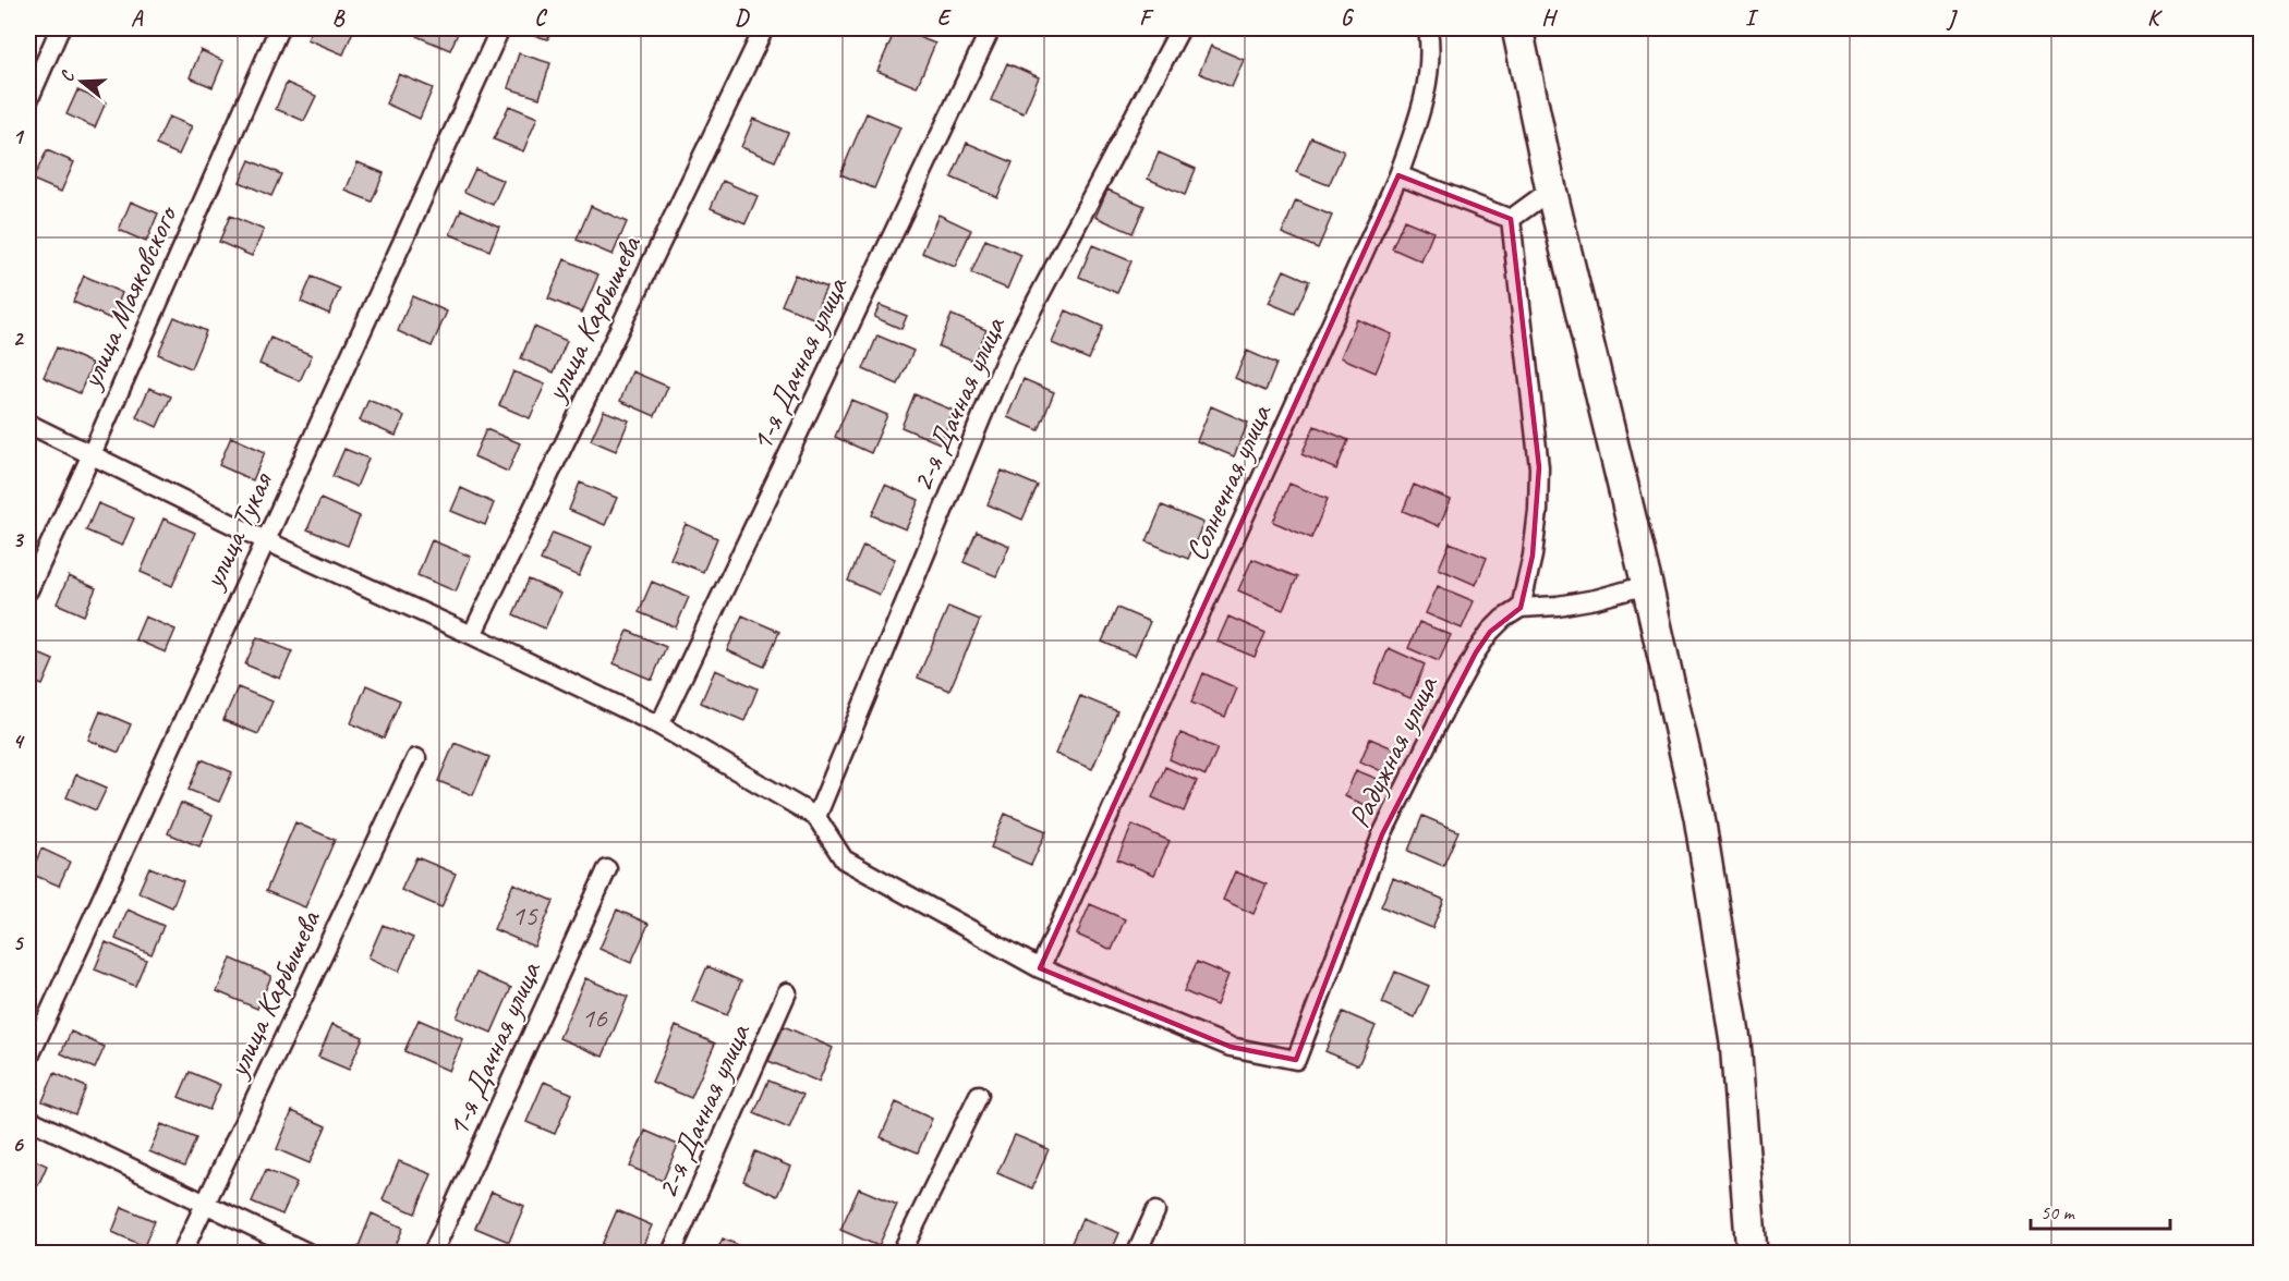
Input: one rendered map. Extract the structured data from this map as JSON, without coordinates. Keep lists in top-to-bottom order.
{
  "streets": {
    "street": [
      "улица Маяковского",
      "улица Карбышева",
      "1-я Дачная улица",
      "2-я Дачная улица",
      "Солнечная улица",
      "улица Тукая",
      "Радужная улица"
    ]
  },
  "crossings": [
    ["Солнечная улица", "Радужная улица"]
  ],
  "house_numbers": ["15", "16"],
  "scale_bar": "50 m",
  "north": "left",
  "grid": {
    "columns": [
      "A",
      "B",
      "C",
      "D",
      "E",
      "F",
      "G",
      "H",
      "I",
      "J",
      "K"
    ],
    "rows": [
      "1",
      "2",
      "3",
      "4",
      "5",
      "6"
    ]
  }
}
